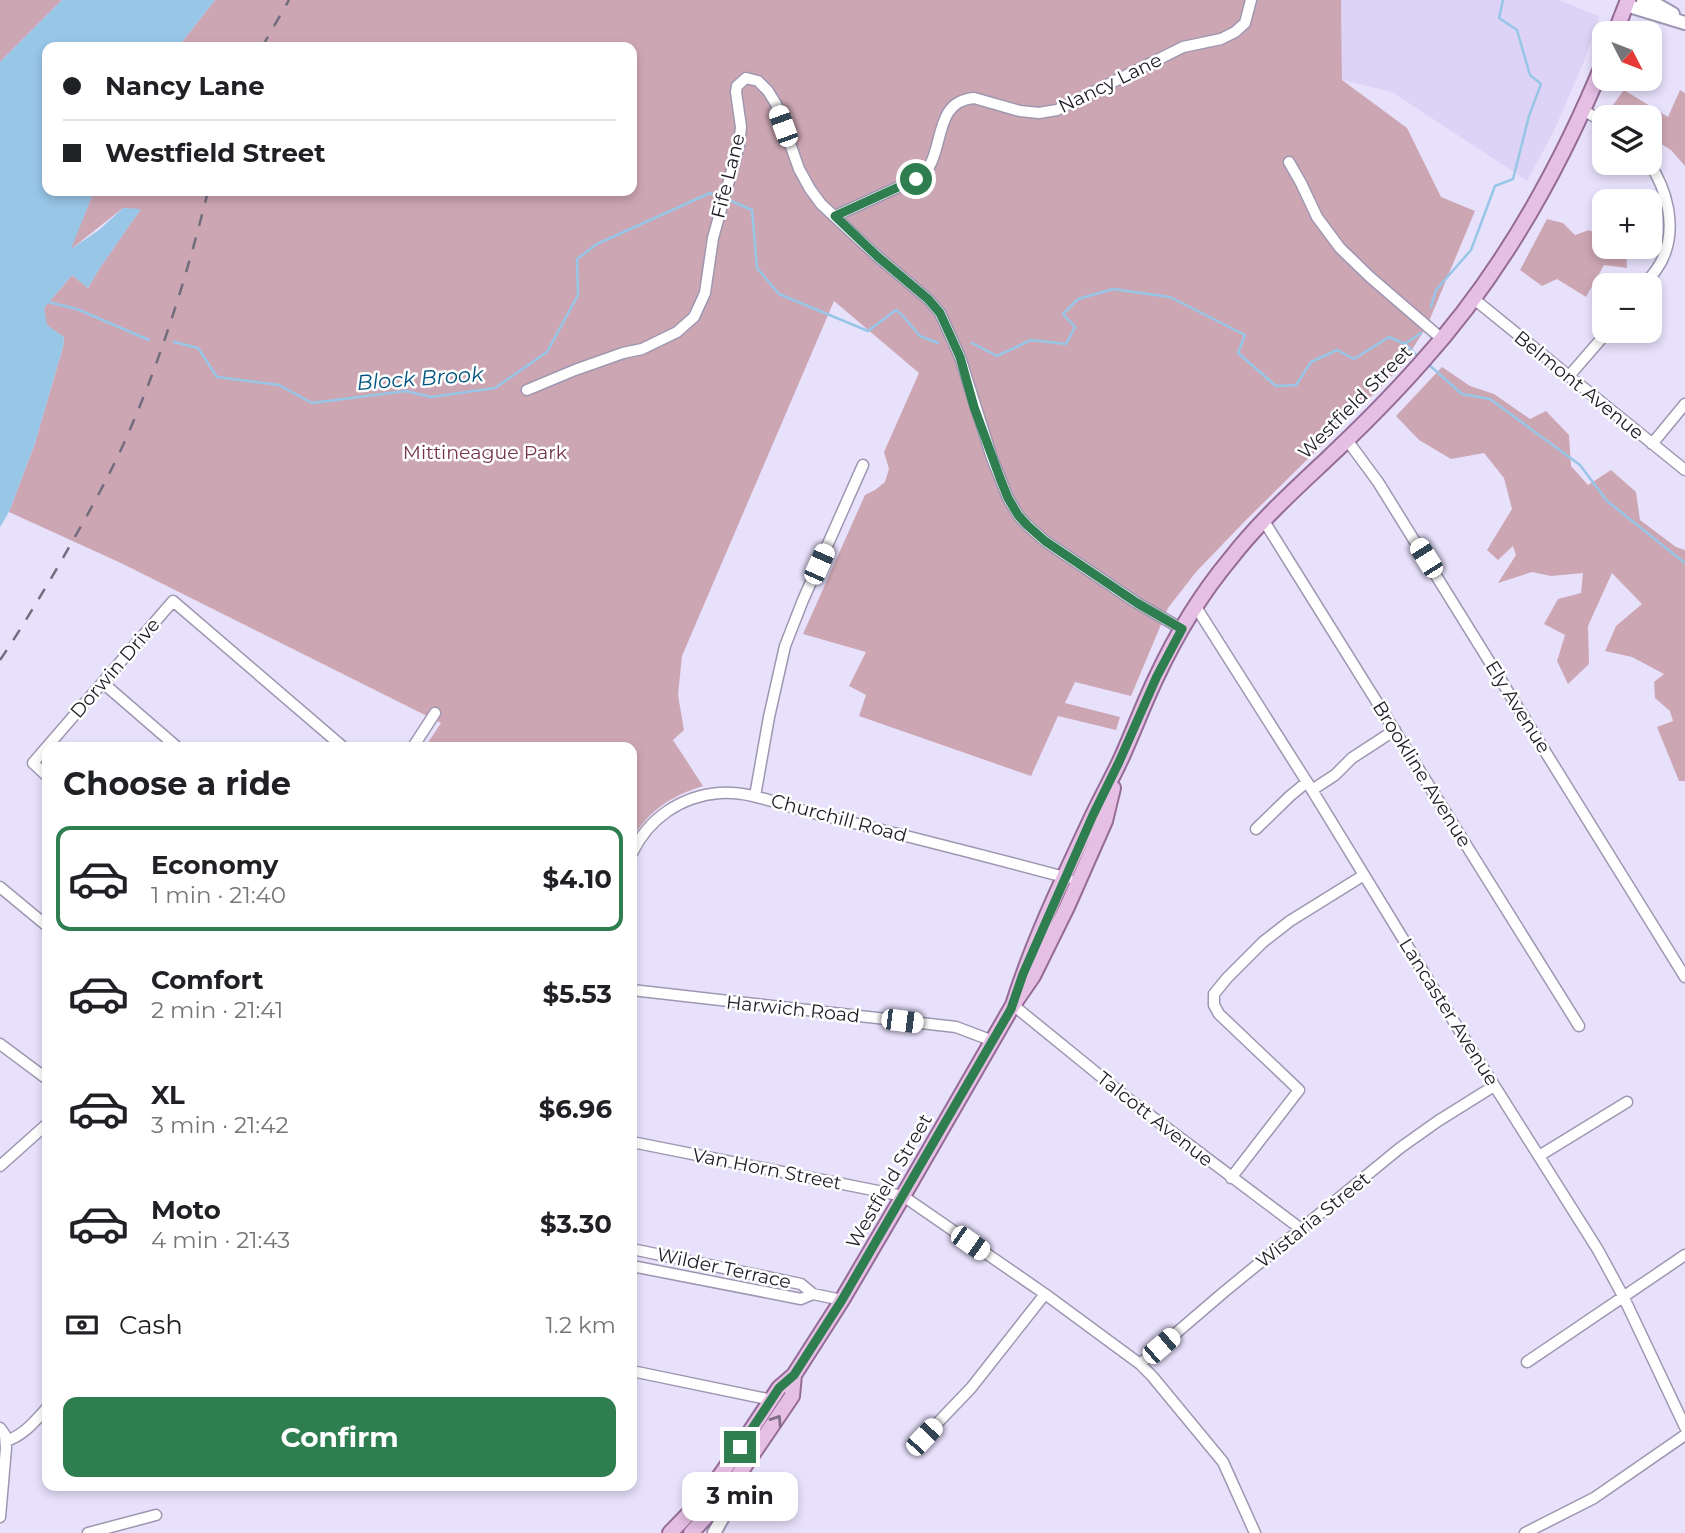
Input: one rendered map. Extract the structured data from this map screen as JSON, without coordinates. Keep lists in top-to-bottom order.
{
  "streets": {
    "main road": ["Westfield Street"],
    "street": [
      "Nancy Lane",
      "Fife Lane",
      "Belmont Avenue",
      "Dorwin Drive",
      "Ely Avenue",
      "Brookline Avenue",
      "Churchill Road",
      "Harwich Road",
      "Lancaster Avenue",
      "Talcott Avenue",
      "Van Horn Street",
      "Wistaria Street",
      "Wilder Terrace"
    ]
  },
  "crossings": [
    ["Nancy Lane", "Fife Lane"],
    ["Fife Lane", "Westfield Street"],
    ["Belmont Avenue", "Westfield Street"],
    ["Westfield Street", "Ely Avenue"],
    ["Westfield Street", "Brookline Avenue"],
    ["Westfield Street", "Churchill Road"],
    ["Westfield Street", "Harwich Road"],
    ["Westfield Street", "Lancaster Avenue"],
    ["Westfield Street", "Talcott Avenue"],
    ["Westfield Street", "Van Horn Street"],
    ["Westfield Street", "Wilder Terrace"],
    ["Lancaster Avenue", "Wistaria Street"],
    ["Talcott Avenue", "Wistaria Street"]
  ],
  "water": ["Block Brook"],
  "parks": ["Mittineague Park"],
  "north": "bottom right",
  "page": {
    "map_buttons": ["+", "−"],
    "banner": ["Nancy Lane", "Westfield Street"],
    "heading": "Choose a ride",
    "list": [
      {
        "name": "Economy",
        "note": "1 min · 21:40",
        "value": "$4.10"
      },
      {
        "name": "Comfort",
        "note": "2 min · 21:41",
        "value": "$5.53"
      },
      {
        "name": "XL",
        "note": "3 min · 21:42",
        "value": "$6.96"
      },
      {
        "name": "Moto",
        "note": "4 min · 21:43",
        "value": "$3.30"
      }
    ],
    "pay": ["Cash", "1.2 km"],
    "buttons": "Confirm",
    "bubble": "3 min"
  }
}
